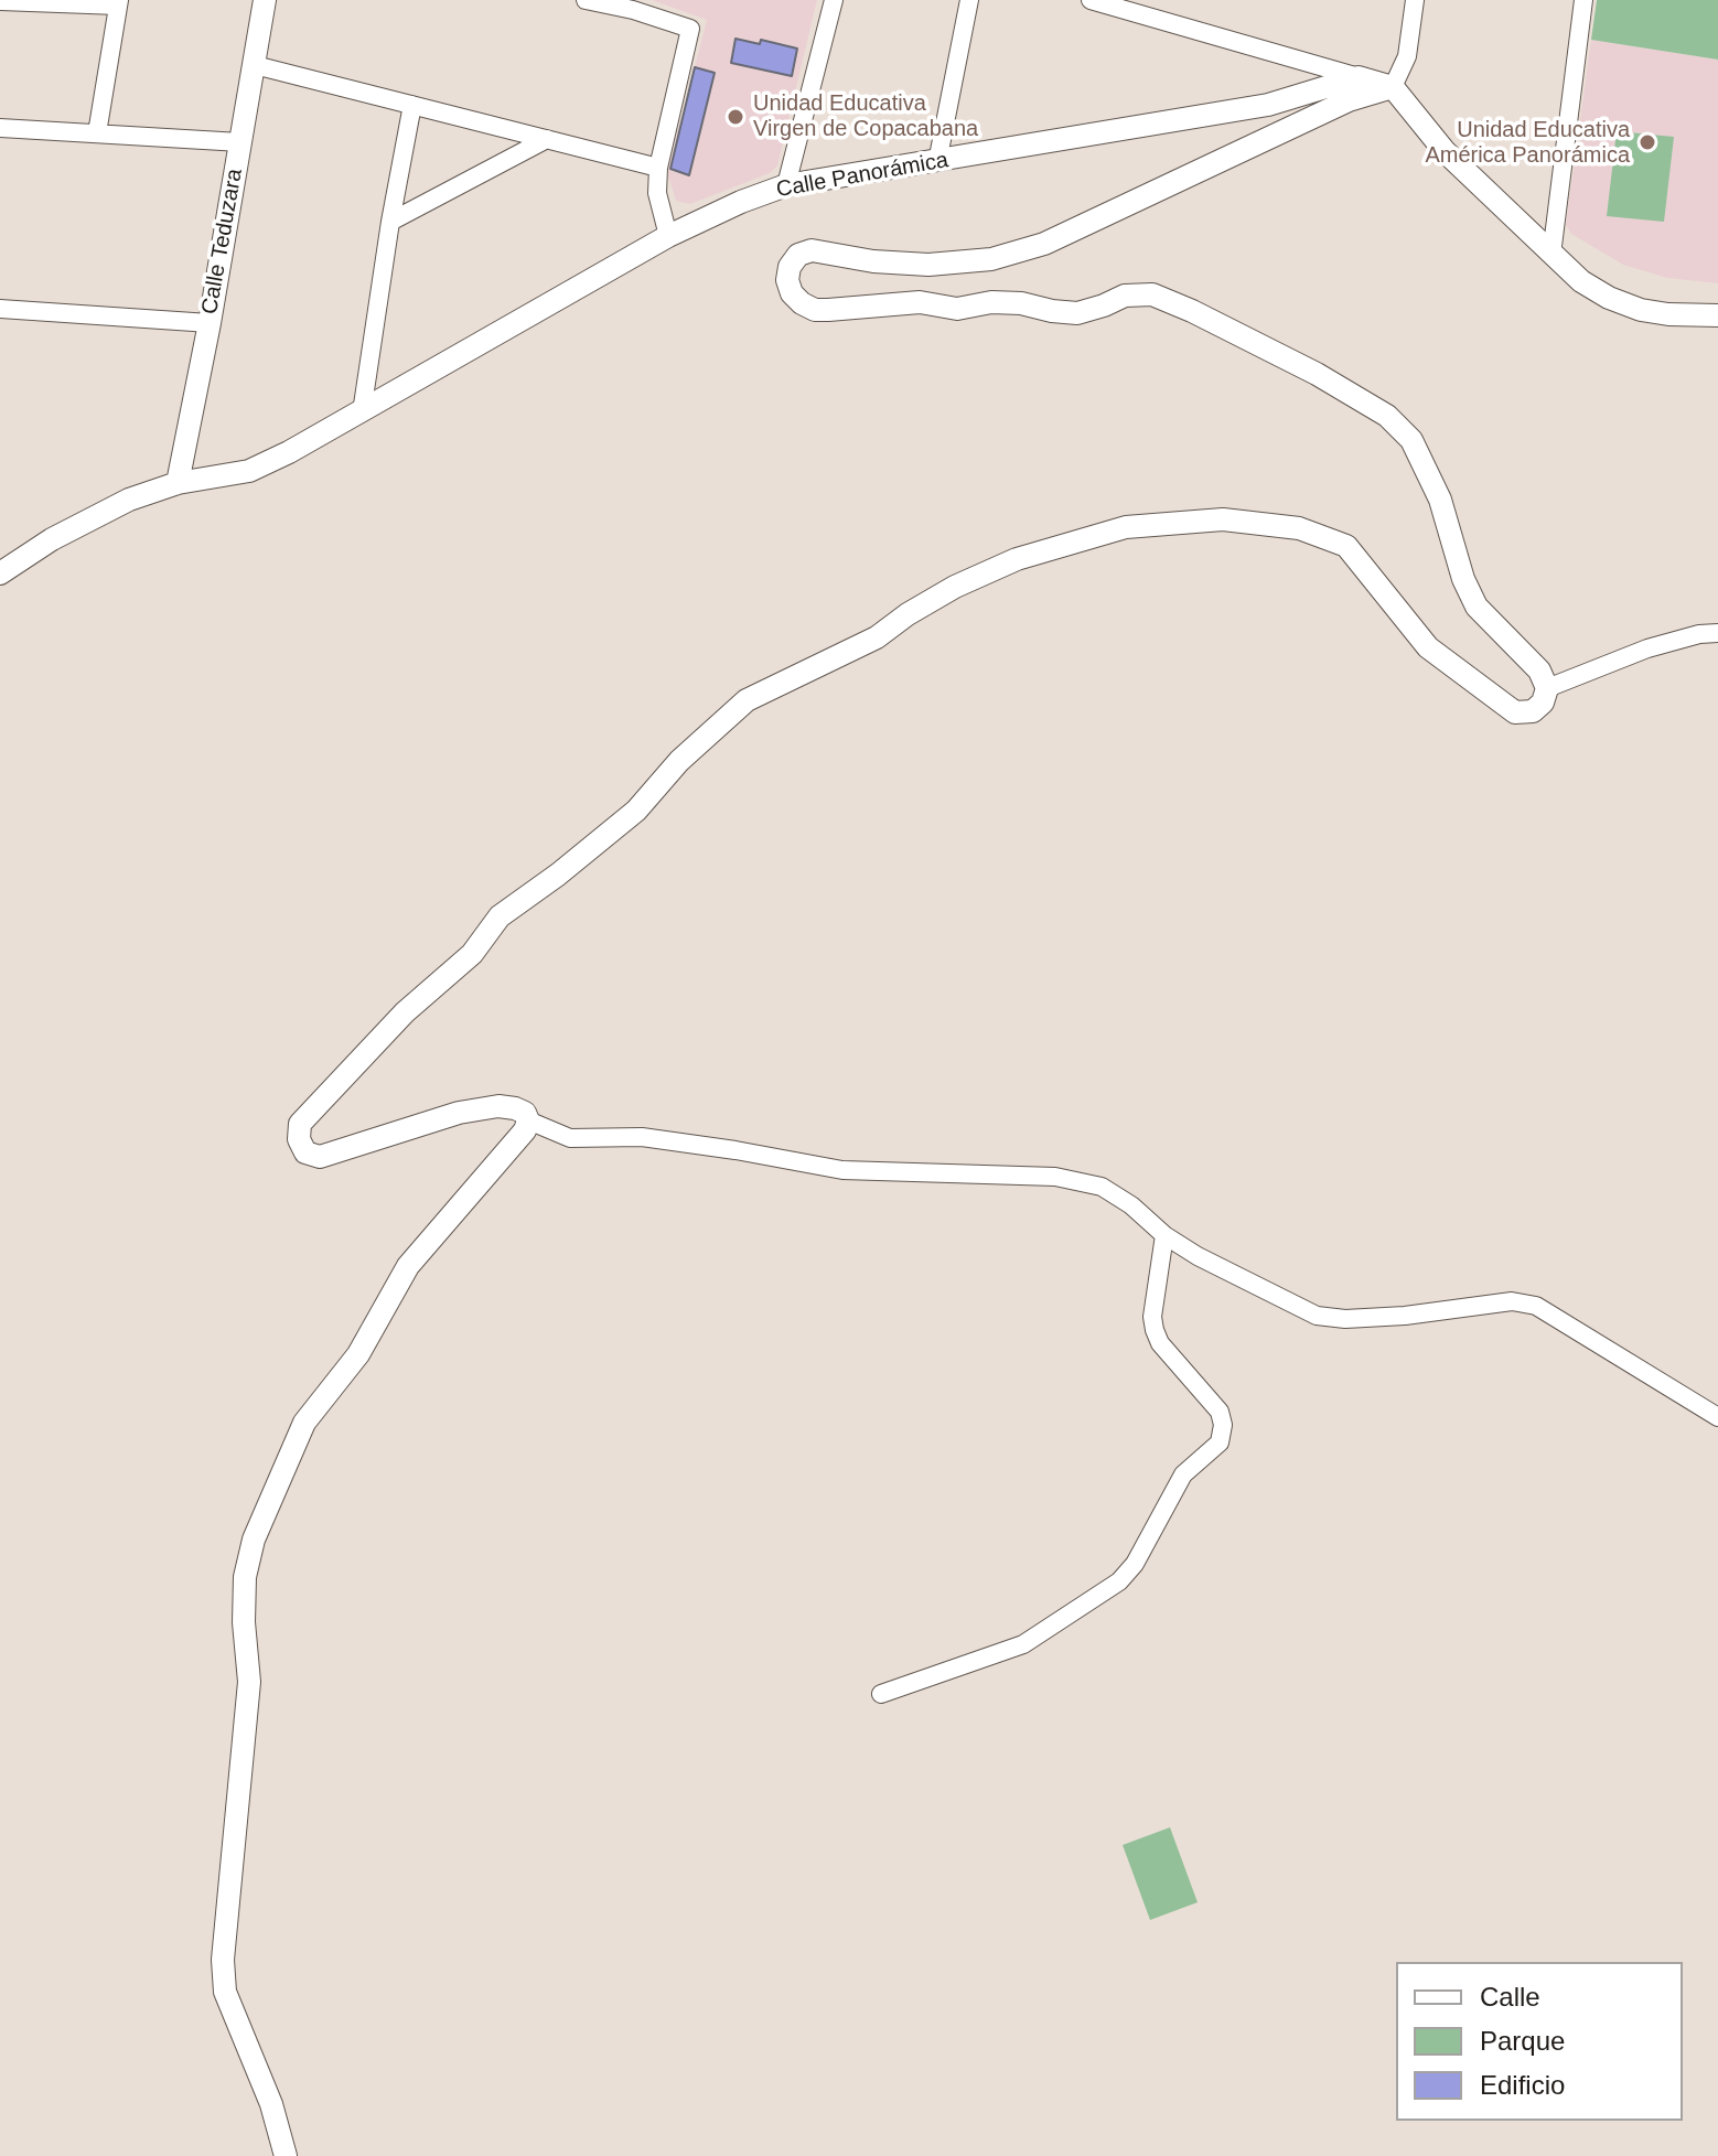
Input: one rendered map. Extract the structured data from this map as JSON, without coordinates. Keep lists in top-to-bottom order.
{
  "streets": {
    "street": ["Calle Panorámica", "Calle Teduzara"]
  },
  "crossings": [
    ["Calle Panorámica", "Calle Teduzara"]
  ],
  "places": ["Unidad Educativa Virgen de Copacabana", "Unidad Educativa América Panorámica"],
  "legend": ["Calle", "Parque", "Edificio"]
}
